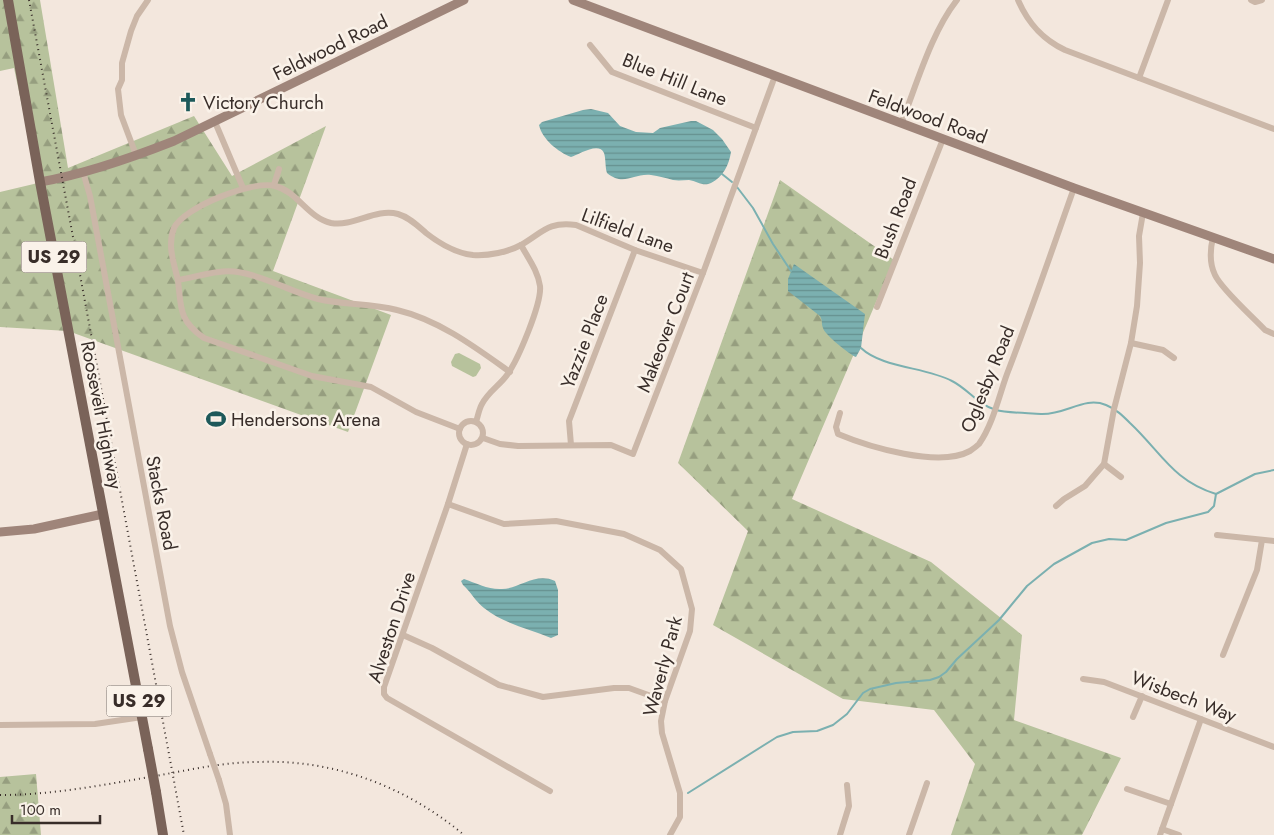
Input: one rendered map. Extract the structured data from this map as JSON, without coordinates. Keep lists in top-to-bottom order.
{
  "streets": {
    "main road": ["US 29", "Roosevelt Highway"],
    "street": [
      "Feldwood Road",
      "Blue Hill Lane",
      "Bush Road",
      "Lilfield Lane",
      "Makeover Court",
      "Yazzie Place",
      "Oglesby Road",
      "Stacks Road",
      "Alveston Drive",
      "Waverly Park",
      "Wisbech Way"
    ]
  },
  "crossings": [
    ["Feldwood Road", "Bush Road"],
    ["Feldwood Road", "Makeover Court"],
    ["Feldwood Road", "Oglesby Road"],
    ["Feldwood Road", "Roosevelt Highway"],
    ["Feldwood Road", "Stacks Road"],
    ["Blue Hill Lane", "Makeover Court"],
    ["Lilfield Lane", "Makeover Court"],
    ["Lilfield Lane", "Yazzie Place"],
    ["Makeover Court", "Yazzie Place"],
    ["Makeover Court", "Alveston Drive"],
    ["Alveston Drive", "Waverly Park"]
  ],
  "places": {
    "church": ["Victory Church"],
    "sports": ["Hendersons Arena"]
  },
  "scale_bar": "100 m"
}
